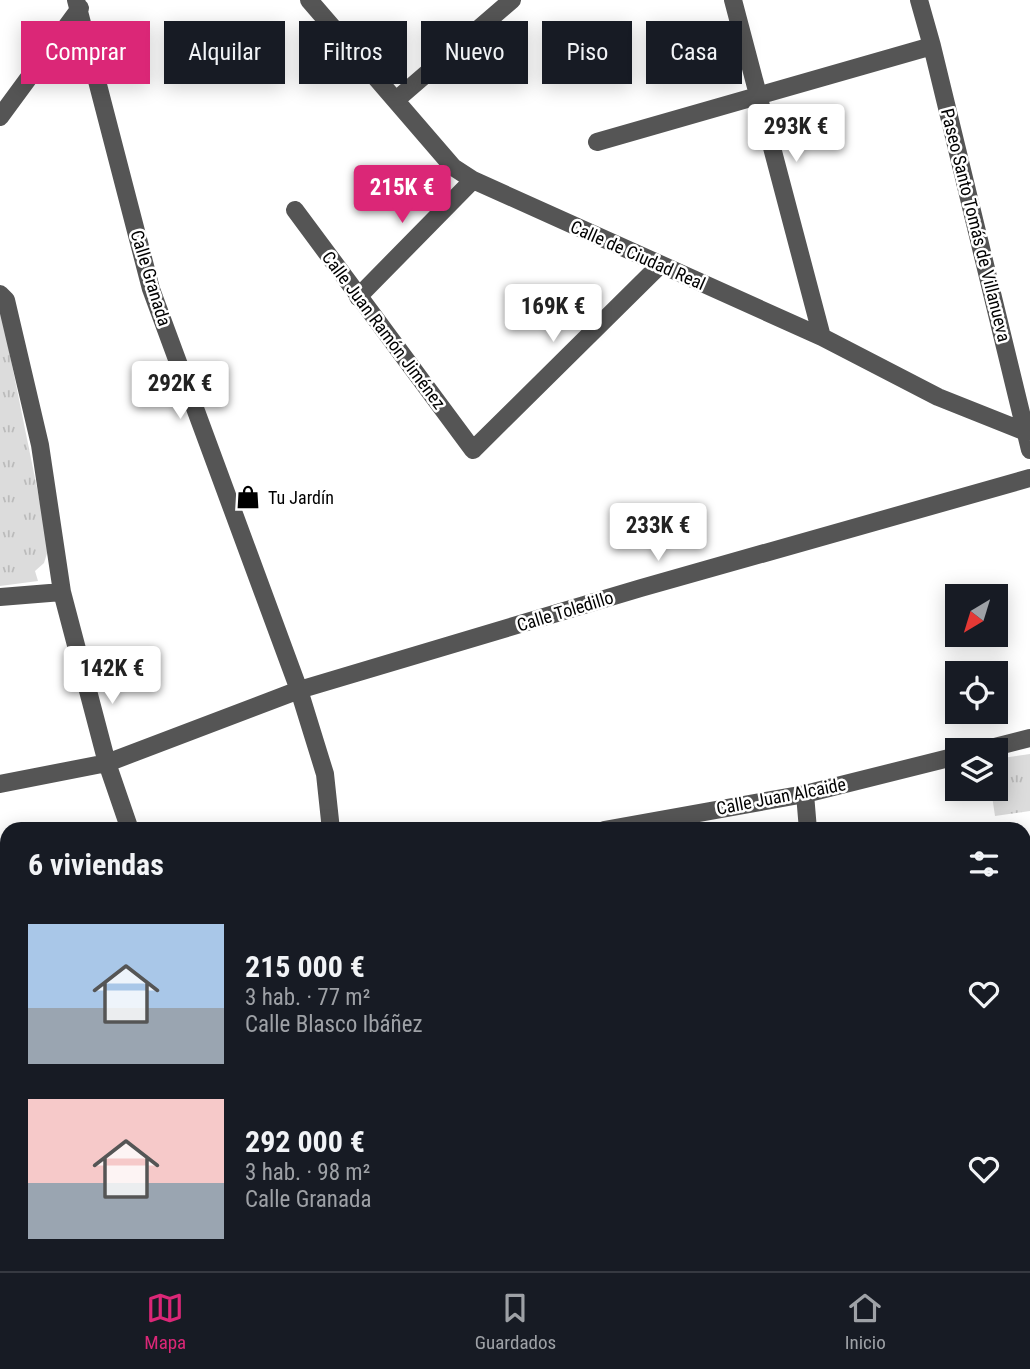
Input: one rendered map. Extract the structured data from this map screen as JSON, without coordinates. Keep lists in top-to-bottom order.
{
  "streets": {
    "street": [
      "Paseo Santo Tomás de Villanueva",
      "Calle de Ciudad Real",
      "Calle Granada",
      "Calle Juan Ramón Jiménez",
      "Calle Toledillo",
      "Calle Juan Alcaide"
    ]
  },
  "crossings": [
    ["Paseo Santo Tomás de Villanueva", "Calle de Ciudad Real"],
    ["Calle de Ciudad Real", "Calle Juan Ramón Jiménez"],
    ["Calle Granada", "Calle Toledillo"]
  ],
  "places": {
    "shop": ["Tu Jardín"]
  },
  "north": "bottom left",
  "page": {
    "chip": [
      "Comprar",
      "Alquilar",
      "Filtros",
      "Nuevo",
      "Piso",
      "Casa"
    ],
    "price": [
      "293K €",
      "215K €",
      "169K €",
      "292K €",
      "233K €",
      "142K €"
    ],
    "heading": "6 viviendas",
    "list": [
      {
        "name": "215 000 €",
        "note": "3 hab. · 77 m² · Calle Blasco Ibáñez"
      },
      {
        "name": "292 000 €",
        "note": "3 hab. · 98 m² · Calle Granada"
      }
    ],
    "tabs": ["Mapa", "Guardados", "Inicio"]
  }
}
